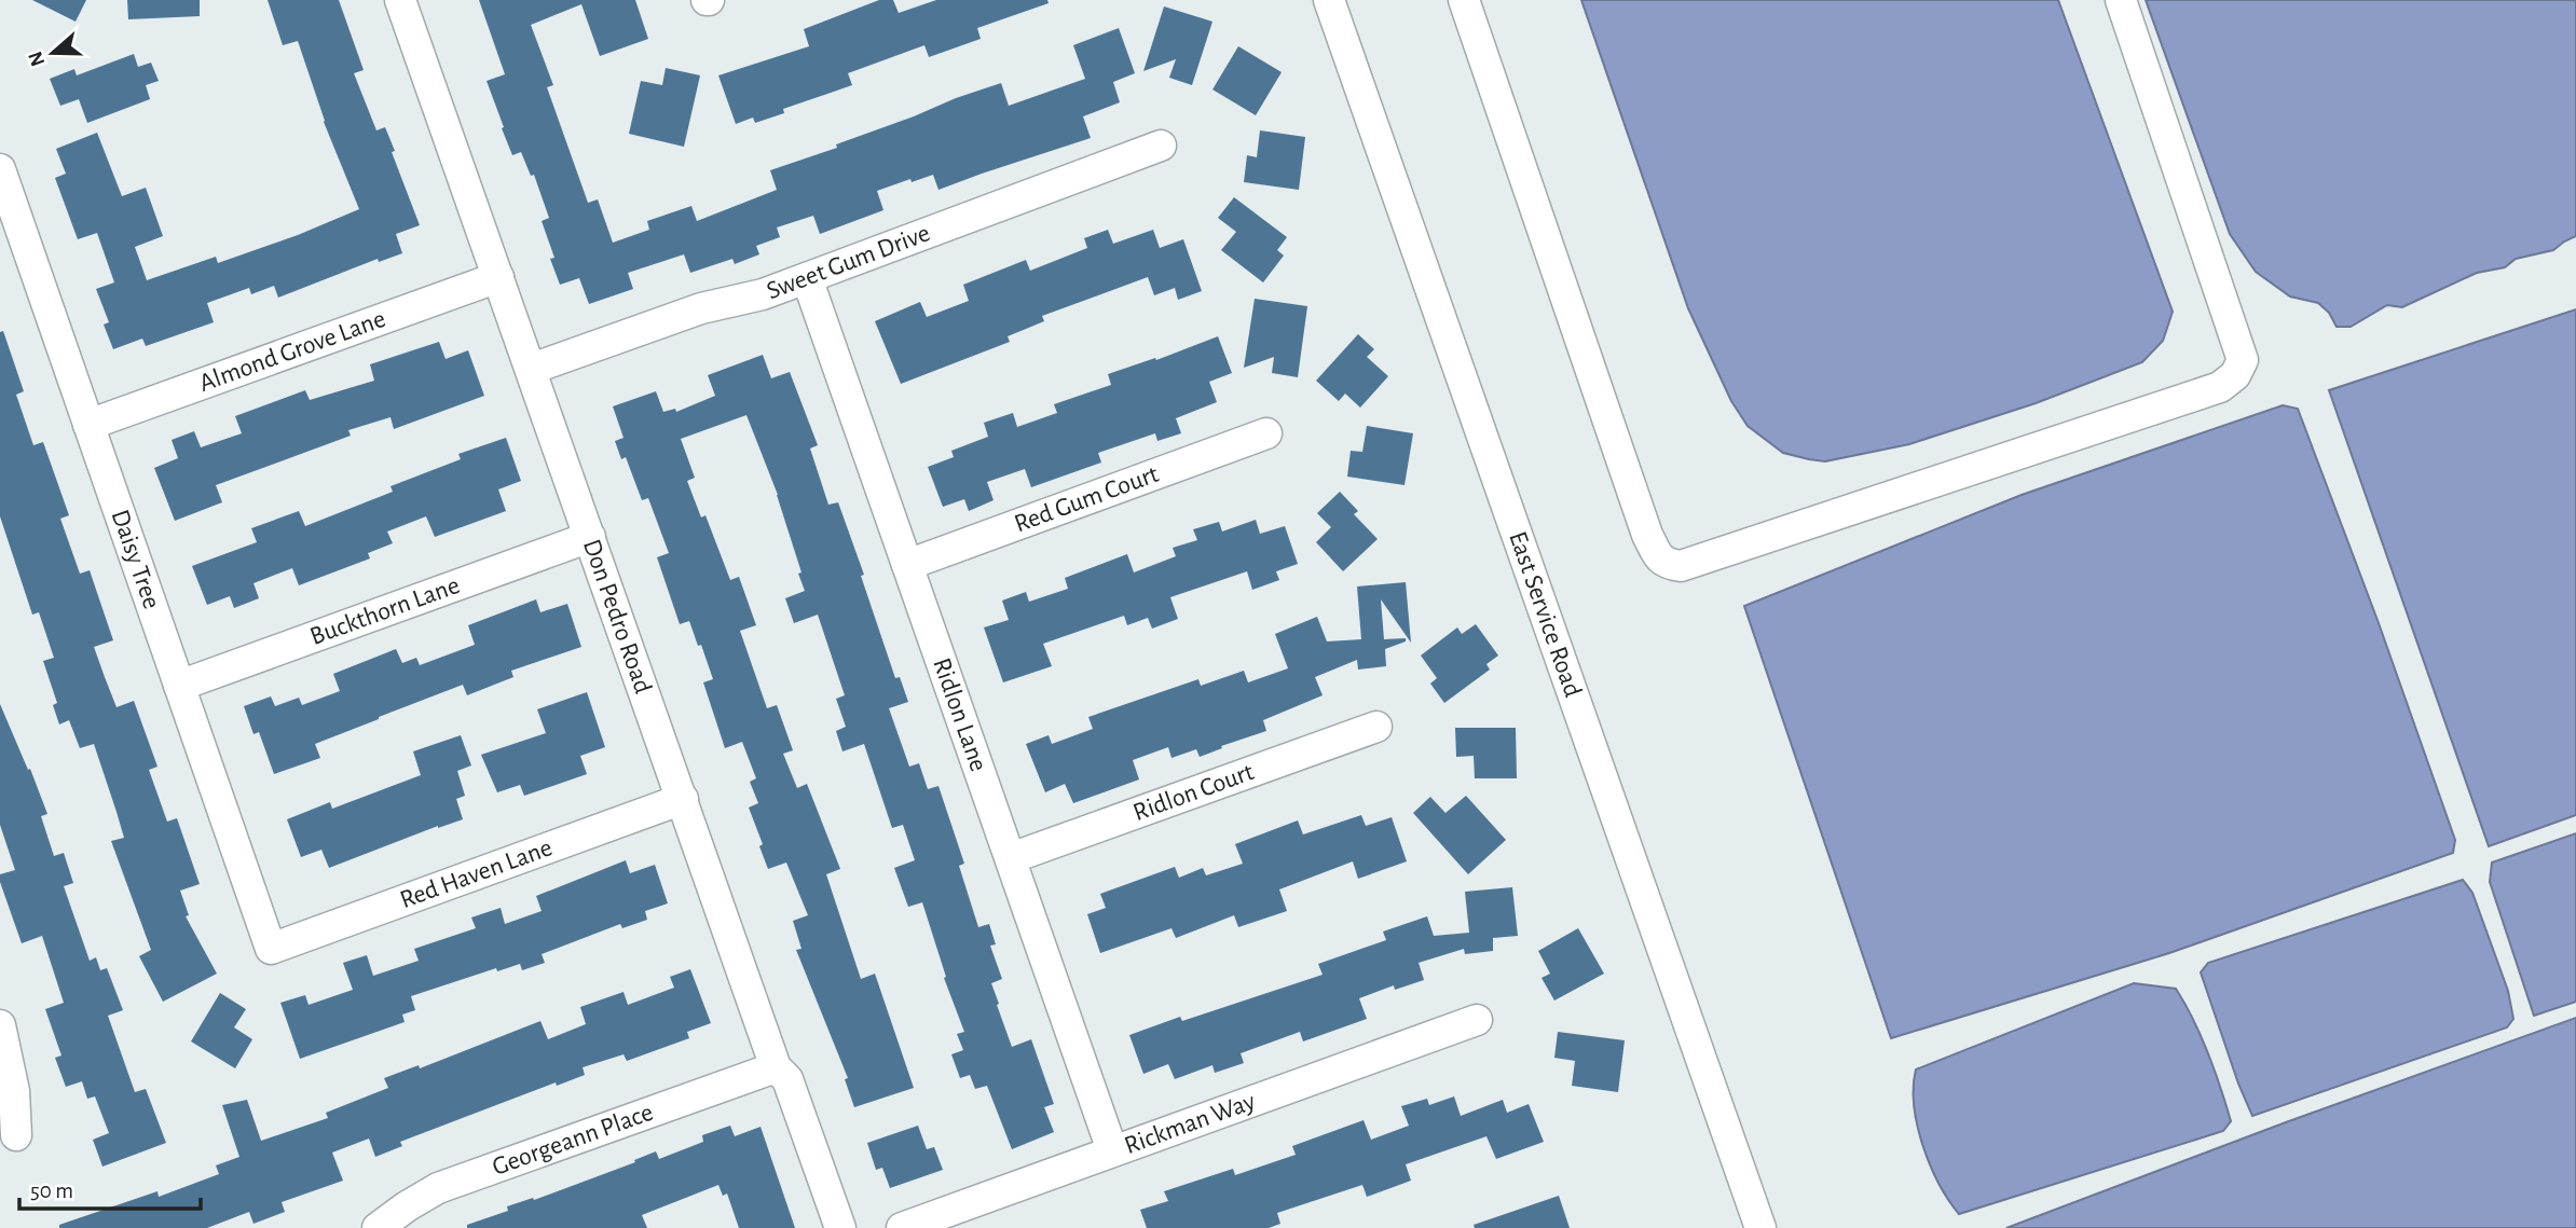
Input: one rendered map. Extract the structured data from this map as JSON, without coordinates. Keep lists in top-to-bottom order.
{
  "streets": {
    "street": [
      "Sweet Gum Drive",
      "Almond Grove Lane",
      "Red Gum Court",
      "Daisy Tree",
      "Buckthorn Lane",
      "East Service Road",
      "Don Pedro Road",
      "Ridlon Lane",
      "Ridlon Court",
      "Red Haven Lane",
      "Rickman Way",
      "Georgeann Place"
    ]
  },
  "crossings": [
    ["Sweet Gum Drive", "Don Pedro Road"],
    ["Sweet Gum Drive", "Ridlon Lane"],
    ["Almond Grove Lane", "Daisy Tree"],
    ["Almond Grove Lane", "Don Pedro Road"],
    ["Red Gum Court", "Ridlon Lane"],
    ["Daisy Tree", "Buckthorn Lane"],
    ["Daisy Tree", "Red Haven Lane"],
    ["Buckthorn Lane", "Don Pedro Road"],
    ["Don Pedro Road", "Red Haven Lane"],
    ["Don Pedro Road", "Georgeann Place"],
    ["Ridlon Lane", "Ridlon Court"],
    ["Ridlon Lane", "Rickman Way"]
  ],
  "scale_bar": "50 m",
  "north": "left"
}
